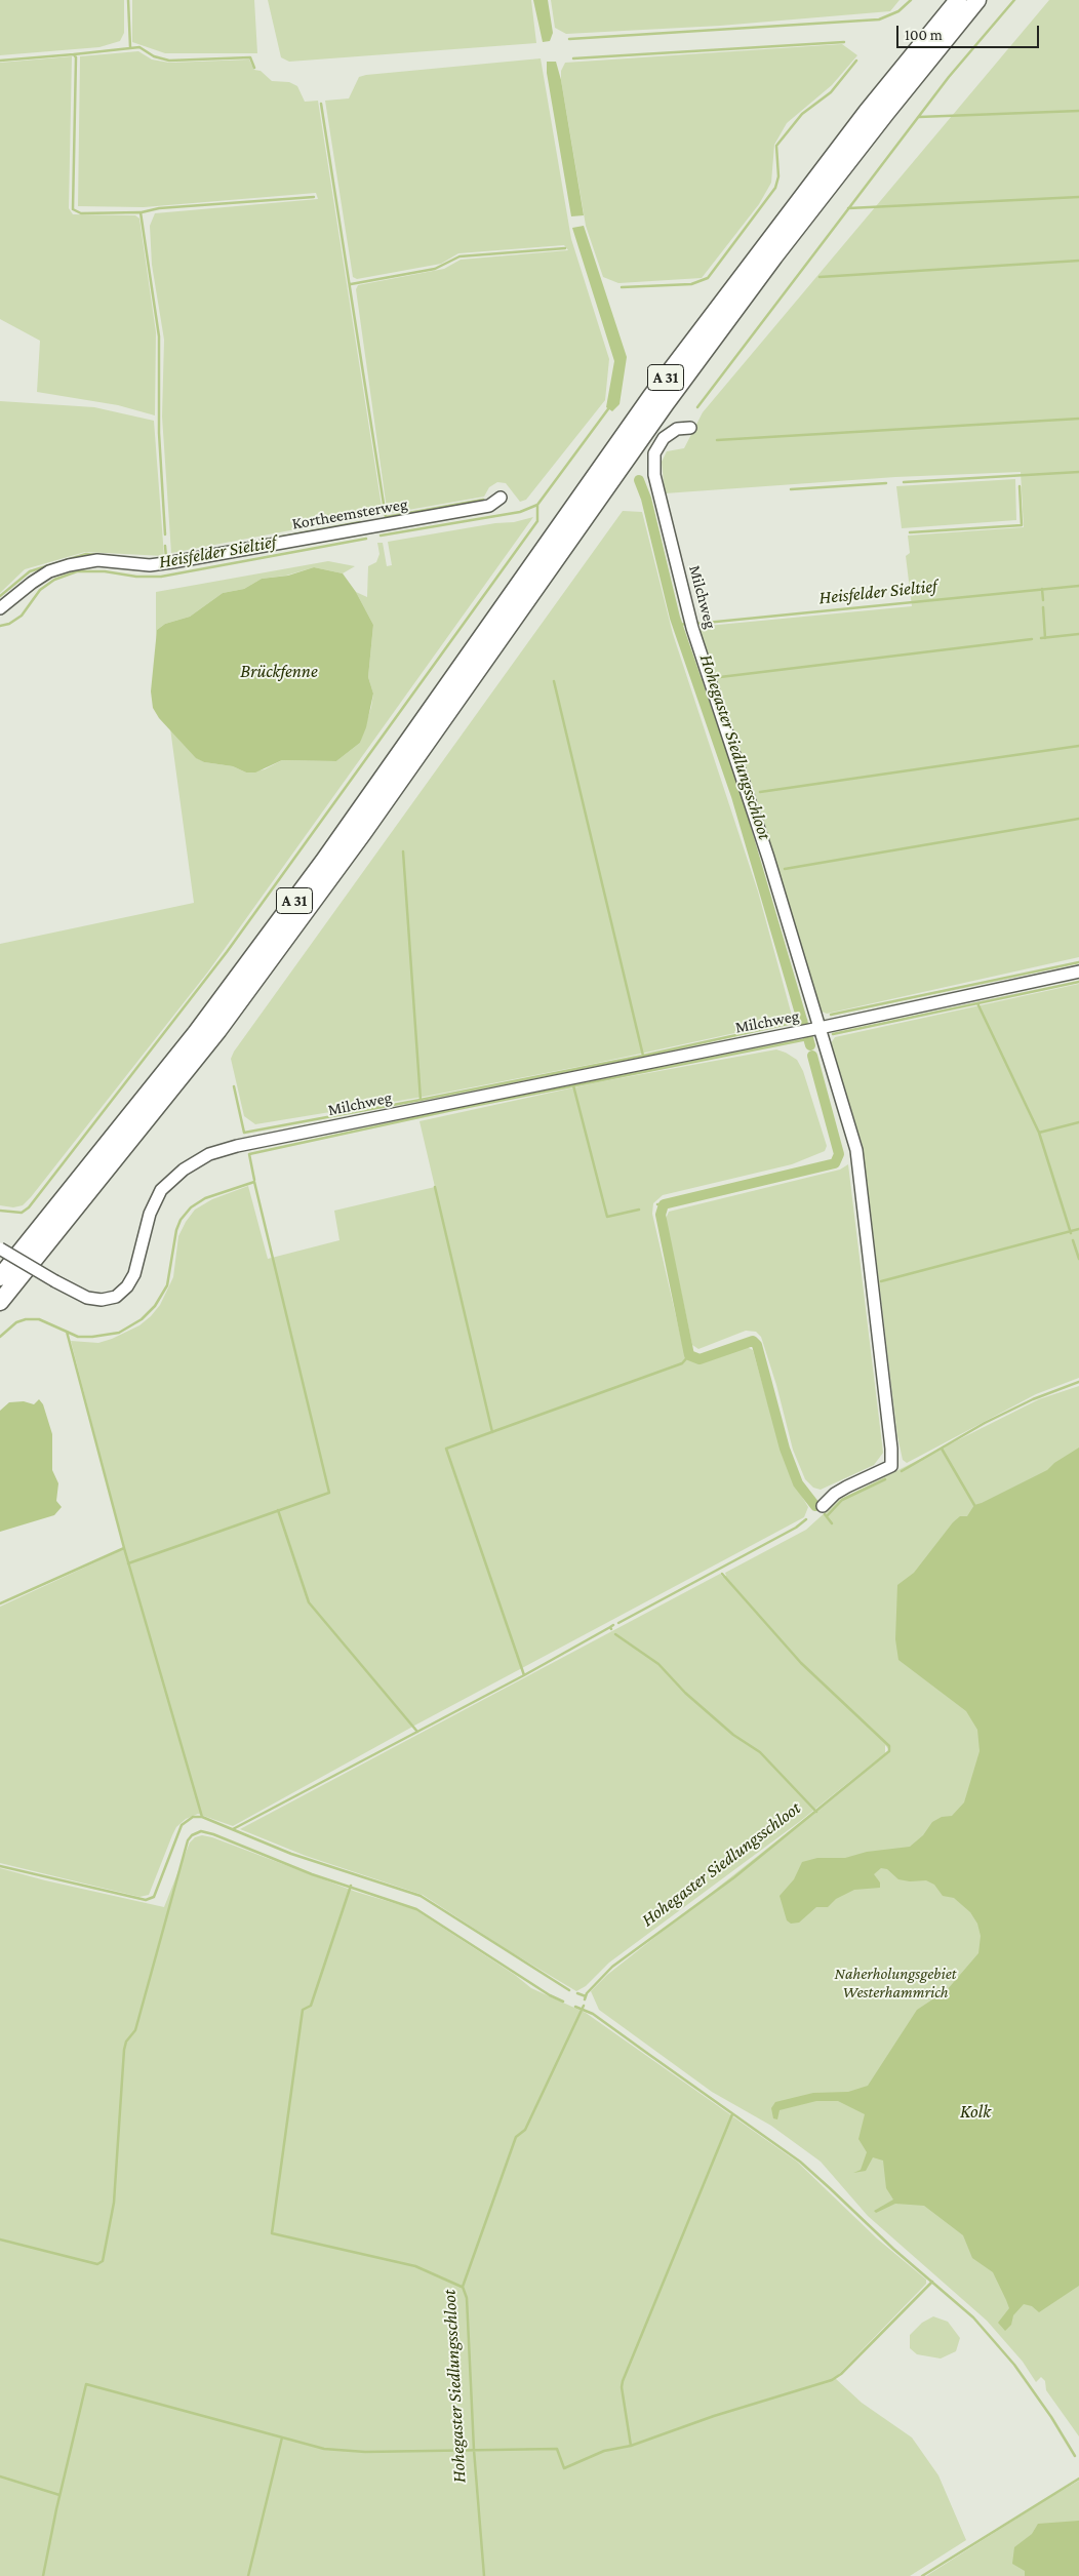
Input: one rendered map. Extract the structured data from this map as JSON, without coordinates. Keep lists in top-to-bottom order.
{
  "streets": {
    "highway": ["A 31"],
    "street": ["Kortheemsterweg", "Milchweg"]
  },
  "water": [
    "Heisfelder Sieltief",
    "Brückfenne",
    "Hohegaster Siedlungsschloot",
    "Kolk"
  ],
  "parks": ["Naherholungsgebiet Westerhammrich"],
  "scale_bar": "100 m"
}
